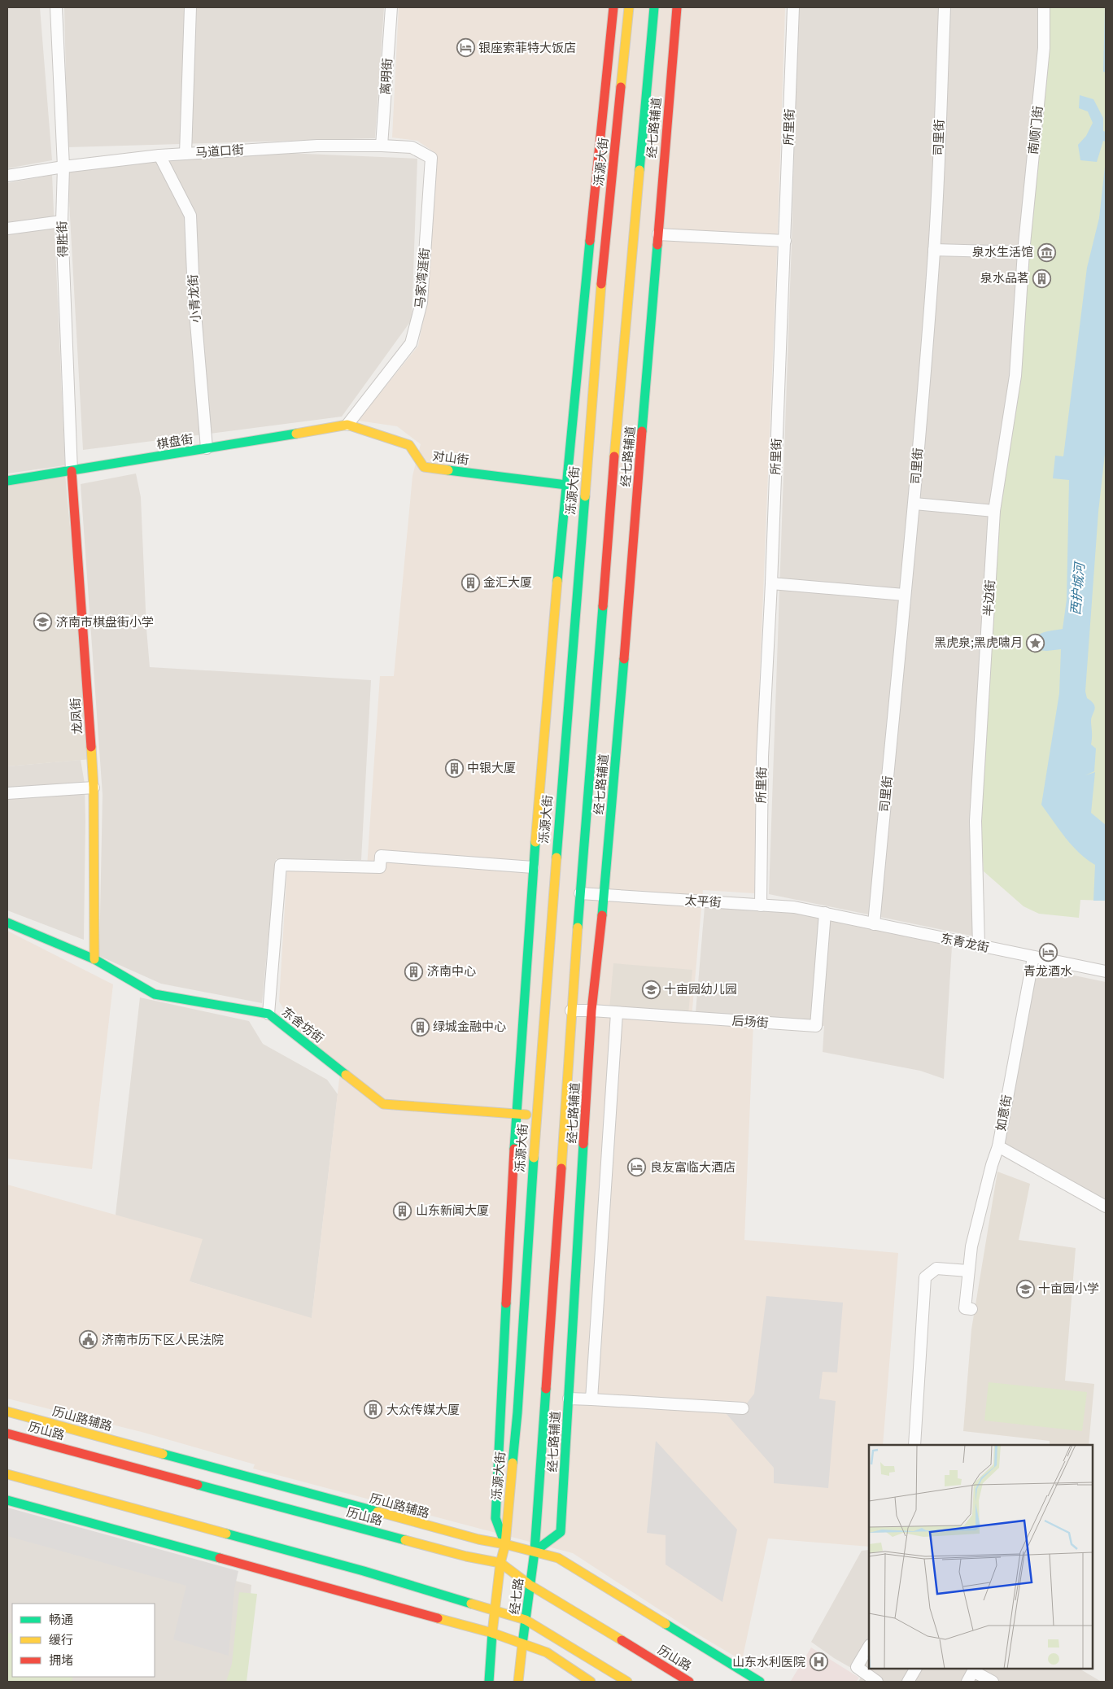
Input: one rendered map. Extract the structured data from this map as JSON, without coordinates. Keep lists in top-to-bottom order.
{
  "streets": {
    "street": [
      "离明街",
      "所里街",
      "经七路辅道",
      "南顺门街",
      "司里街",
      "马道口街",
      "泺源大街",
      "得胜街",
      "马家湾涯街",
      "小青龙街",
      "棋盘街",
      "对山街",
      "半边街",
      "龙凤街",
      "太平街",
      "东青龙街",
      "后场街",
      "东舍坊街",
      "如意街",
      "历山路辅路",
      "历山路",
      "经七路"
    ]
  },
  "crossings": [
    ["离明街", "马道口街"],
    ["所里街", "太平街"],
    ["经七路辅道", "太平街"],
    ["经七路辅道", "后场街"],
    ["经七路辅道", "历山路辅路"],
    ["经七路辅道", "经七路"],
    ["南顺门街", "半边街"],
    ["司里街", "东青龙街"],
    ["马道口街", "得胜街"],
    ["马道口街", "马家湾涯街"],
    ["马道口街", "小青龙街"],
    ["泺源大街", "东舍坊街"],
    ["泺源大街", "历山路辅路"],
    ["泺源大街", "历山路"],
    ["得胜街", "棋盘街"],
    ["得胜街", "龙凤街"],
    ["马家湾涯街", "棋盘街"],
    ["马家湾涯街", "对山街"],
    ["小青龙街", "棋盘街"],
    ["棋盘街", "对山街"],
    ["棋盘街", "龙凤街"],
    ["半边街", "东青龙街"],
    ["龙凤街", "东舍坊街"],
    ["太平街", "东青龙街"],
    ["太平街", "后场街"],
    ["东青龙街", "后场街"],
    ["东青龙街", "如意街"],
    ["历山路辅路", "经七路"],
    ["历山路", "经七路"]
  ],
  "water": ["西护城河"],
  "places": {
    "hotel": ["银座索菲特大饭店", "青龙酒水", "良友富临大酒店"],
    "museum": ["泉水生活馆"],
    "building": [
      "泉水品茗",
      "金汇大厦",
      "中银大厦",
      "济南中心",
      "绿城金融中心",
      "山东新闻大厦",
      "大众传媒大厦"
    ],
    "school or university": ["济南市棋盘街小学", "十亩园幼儿园", "十亩园小学"],
    "place": ["黑虎泉;黑虎啸月"],
    "public building": ["济南市历下区人民法院"],
    "hospital": ["山东水利医院"]
  },
  "legend": ["畅通", "缓行", "拥堵"]
}
